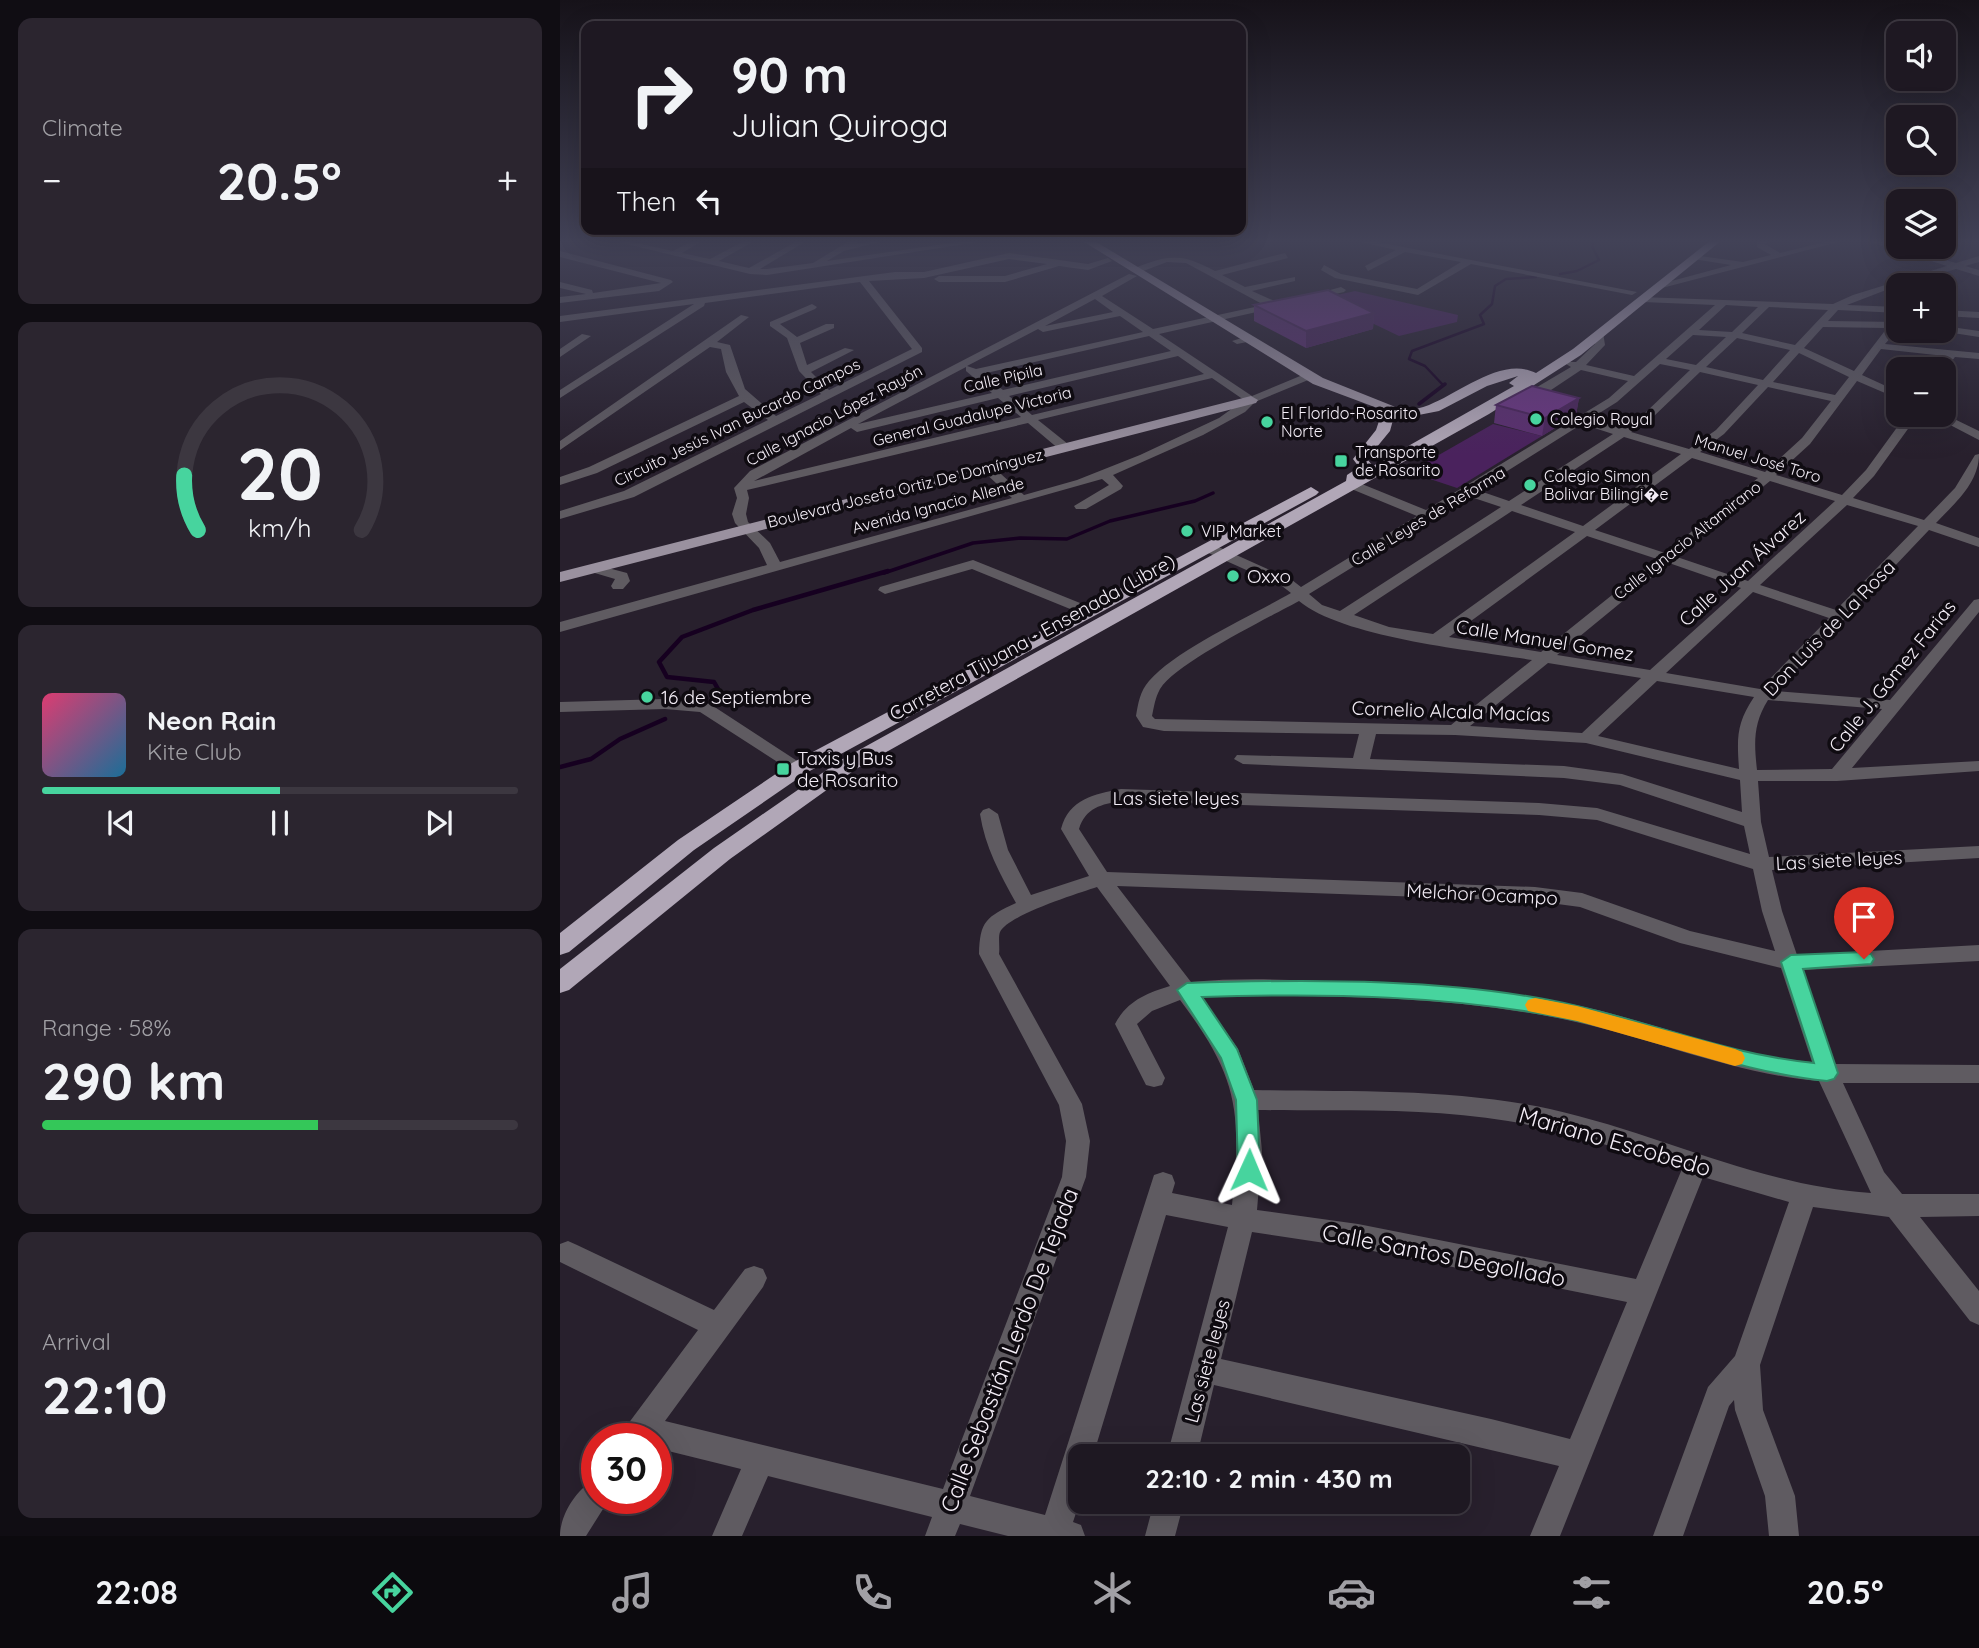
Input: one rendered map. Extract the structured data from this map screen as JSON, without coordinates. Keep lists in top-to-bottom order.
{
  "streets": {
    "highway": ["Carretera Tijuana - Ensenada (Libre)"],
    "main road": ["Boulevard Josefa Ortiz De Domínguez"],
    "street": [
      "Calle Pípila",
      "Calle Ignacio López Rayón",
      "General Guadalupe Victoria",
      "Circuito Jesús Ivan Bucardo Campos",
      "Manuel José Toro",
      "Avenida Ignacio Allende",
      "Calle Leyes de Reforma",
      "Calle Ignacio Altamirano",
      "Calle Juan Álvarez",
      "Don Luis de La Rosa",
      "Calle Manuel Gomez",
      "Calle J. Gómez Farias",
      "Cornelio Alcala Macías",
      "Las siete leyes",
      "Melchor Ocampo",
      "Mariano Escobedo",
      "Calle Santos Degollado",
      "Calle Sebastián Lerdo De Tejada"
    ]
  },
  "crossings": [
    ["Calle Pípila", "Calle Ignacio López Rayón"],
    ["Calle Ignacio López Rayón", "General Guadalupe Victoria"],
    ["Manuel José Toro", "Calle Leyes de Reforma"],
    ["Manuel José Toro", "Calle Ignacio Altamirano"],
    ["Manuel José Toro", "Calle Juan Álvarez"],
    ["Manuel José Toro", "Don Luis de La Rosa"],
    ["Boulevard Josefa Ortiz De Domínguez", "Avenida Ignacio Allende"],
    ["Calle Leyes de Reforma", "Calle Manuel Gomez"],
    ["Calle Leyes de Reforma", "Cornelio Alcala Macías"],
    ["Calle Ignacio Altamirano", "Calle Manuel Gomez"],
    ["Calle Ignacio Altamirano", "Cornelio Alcala Macías"],
    ["Calle Juan Álvarez", "Calle Manuel Gomez"],
    ["Calle Juan Álvarez", "Cornelio Alcala Macías"],
    ["Don Luis de La Rosa", "Calle Manuel Gomez"],
    ["Don Luis de La Rosa", "Cornelio Alcala Macías"],
    ["Don Luis de La Rosa", "Las siete leyes"],
    ["Don Luis de La Rosa", "Melchor Ocampo"],
    ["Don Luis de La Rosa", "Mariano Escobedo"],
    ["Carretera Tijuana - Ensenada (Libre)", "Calle Manuel Gomez"],
    ["Calle Manuel Gomez", "Calle J. Gómez Farias"],
    ["Calle J. Gómez Farias", "Cornelio Alcala Macías"],
    ["Las siete leyes", "Melchor Ocampo"],
    ["Las siete leyes", "Mariano Escobedo"],
    ["Las siete leyes", "Calle Santos Degollado"],
    ["Las siete leyes", "Calle Sebastián Lerdo De Tejada"],
    ["Melchor Ocampo", "Calle Sebastián Lerdo De Tejada"]
  ],
  "places": {
    "other": [
      "Colegio Royal",
      "El Florido-Rosarito Norte",
      "Colegio Simon Bolivar Bilingi�e",
      "VIP Market",
      "Oxxo",
      "16 de Septiembre"
    ],
    "transit": ["Transporte de Rosarito", "Taxis y Bus de Rosarito"]
  },
  "page": {
    "tile": [
      "Climate",
      ["Range · 58%", "290 km"],
      ["Arrival", "22:10"]
    ],
    "map_buttons": ["+", "−"],
    "turn": ["90 m", "Julian Quiroga"],
    "heat": ["−", "20.5°", "+"],
    "then": "Then",
    "song": ["Neon Rain", "Kite Club"],
    "limit": "30",
    "trip": "22:10 · 2 min · 430 m",
    "tabs": ["22:08", "20.5°"],
    "gauge": ["20", "km/h"]
  }
}
